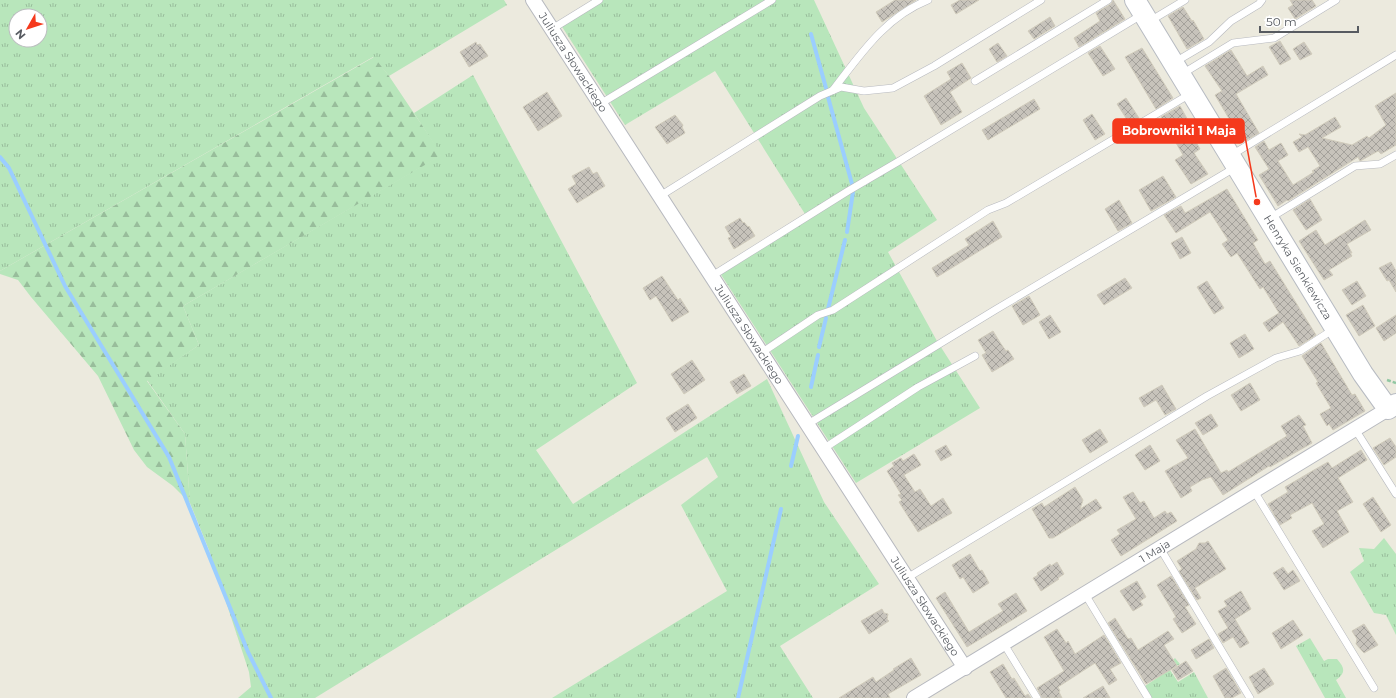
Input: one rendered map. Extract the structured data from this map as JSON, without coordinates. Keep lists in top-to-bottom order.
{
  "streets": {
    "street": ["Juliusza Słowackiego", "Henryka Sienkiewicza", "1 Maja"]
  },
  "crossings": [
    ["Juliusza Słowackiego", "1 Maja"],
    ["Henryka Sienkiewicza", "1 Maja"]
  ],
  "places": ["Bobrowniki 1 Maja"],
  "scale_bar": "50 m",
  "north": "bottom left"
}
